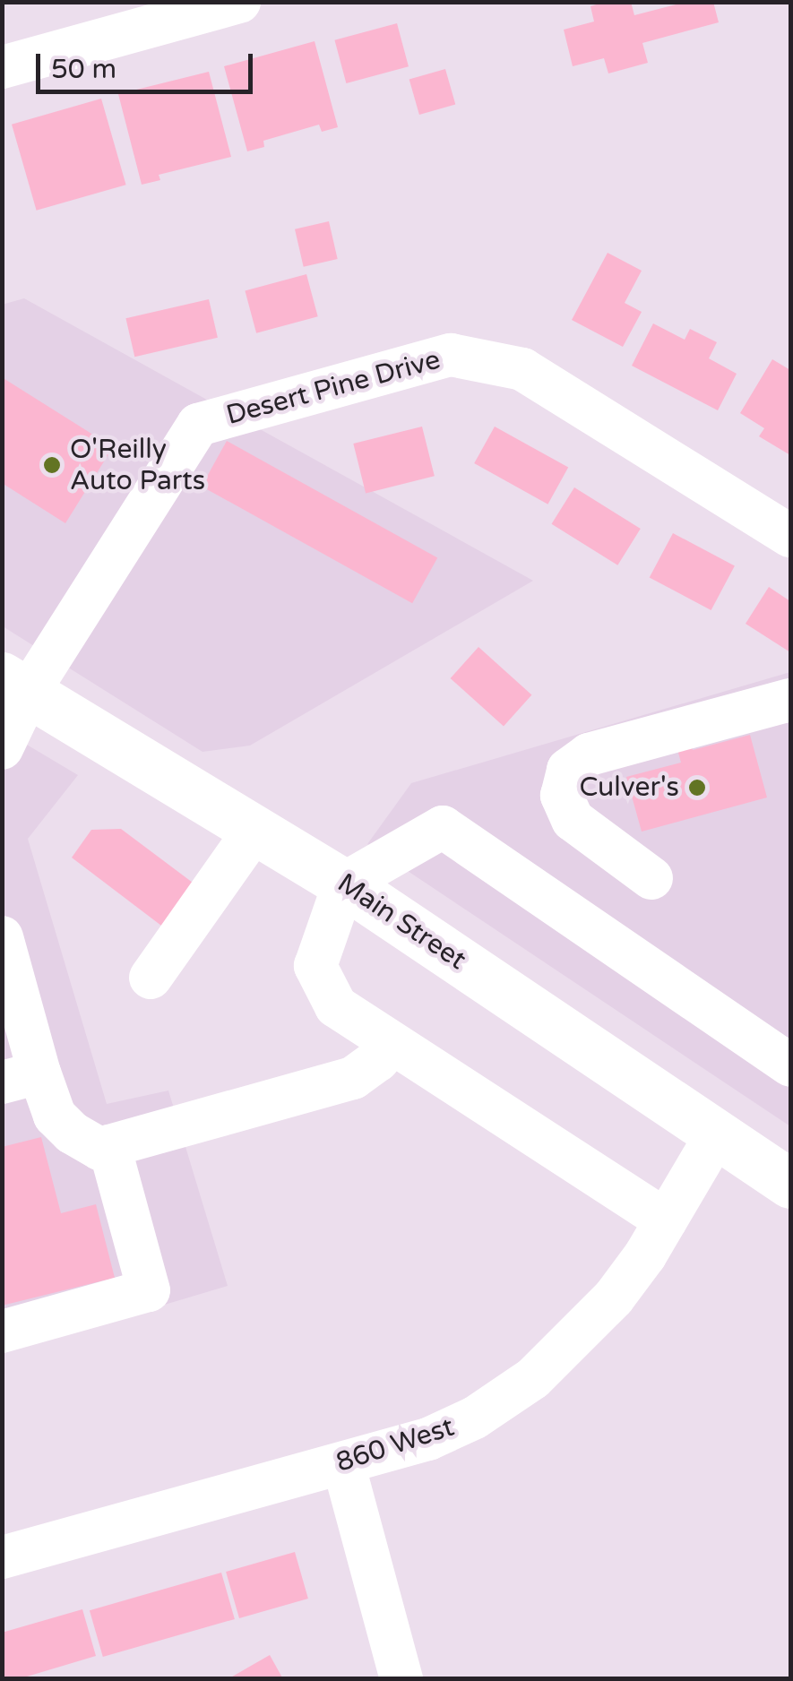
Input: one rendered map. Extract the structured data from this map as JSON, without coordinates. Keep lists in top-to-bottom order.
{
  "streets": {
    "main road": ["Main Street"],
    "street": ["Desert Pine Drive", "860 West"]
  },
  "crossings": [
    ["Desert Pine Drive", "Main Street"],
    ["Main Street", "860 West"]
  ],
  "places": ["O'Reilly Auto Parts", "Culver's"],
  "scale_bar": "50 m"
}
